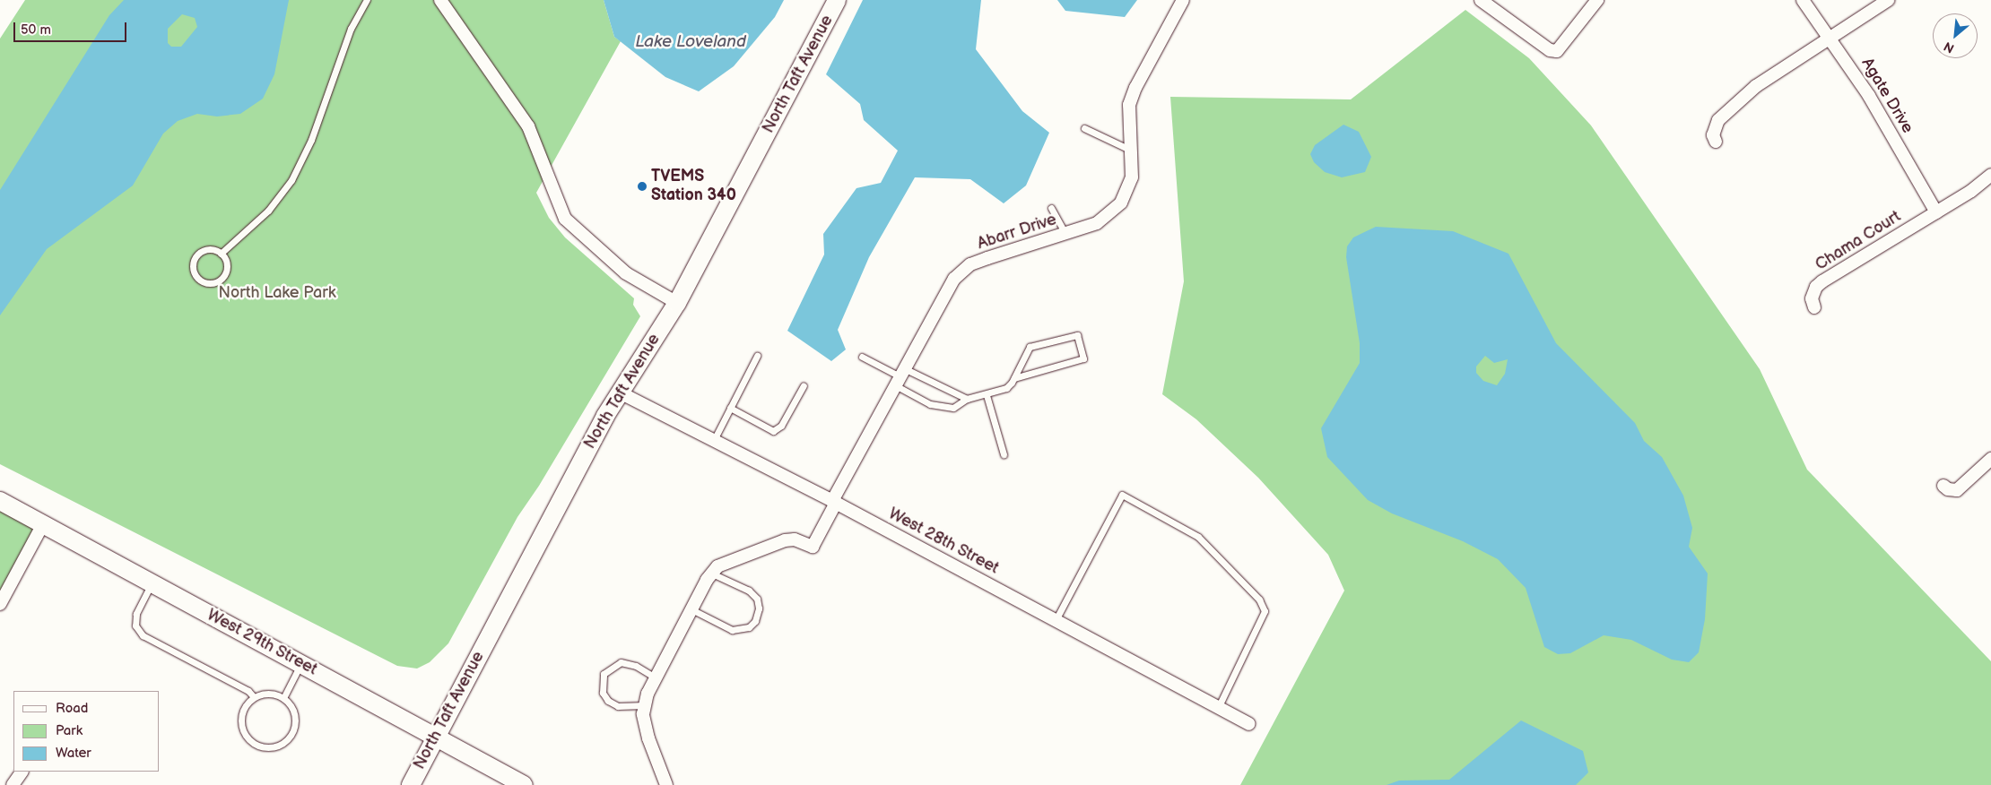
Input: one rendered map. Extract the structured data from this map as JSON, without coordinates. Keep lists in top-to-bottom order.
{
  "streets": {
    "main road": ["North Taft Avenue", "West 29th Street"],
    "street": [
      "Agate Drive",
      "Abarr Drive",
      "Chama Court",
      "West 28th Street"
    ]
  },
  "crossings": [
    ["North Taft Avenue", "West 28th Street"],
    ["North Taft Avenue", "West 29th Street"],
    ["Agate Drive", "Chama Court"],
    ["Abarr Drive", "West 28th Street"]
  ],
  "water": ["Lake Loveland"],
  "parks": ["North Lake Park"],
  "places": ["TVEMS Station 340"],
  "legend": ["Road", "Park", "Water"],
  "scale_bar": "50 m",
  "north": "bottom left"
}
